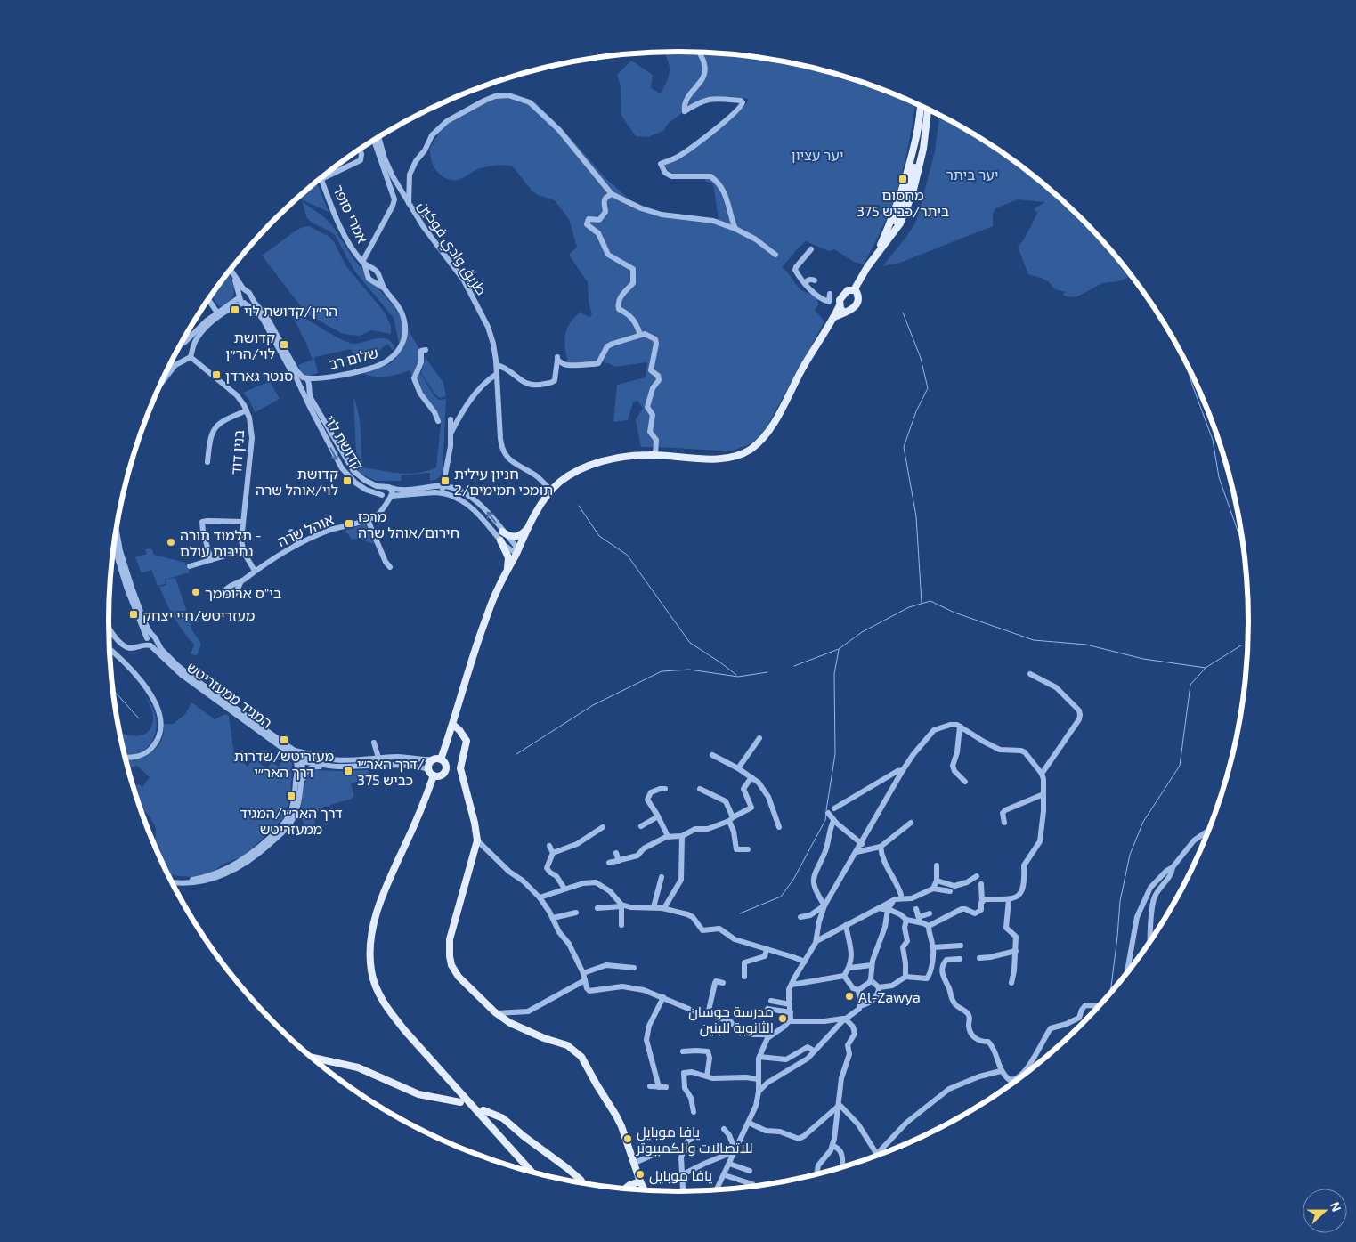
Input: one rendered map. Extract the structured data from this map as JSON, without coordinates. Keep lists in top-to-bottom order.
{
  "streets": {
    "street": [
      "אמרי סופר",
      "طريق وادي فوکين",
      "שלום רב",
      "קדושת לוי",
      "בנין דוד",
      "אוהל שרה",
      "המגיד ממעזריטש"
    ]
  },
  "crossings": [
    ["שלום רב", "קדושת לוי"],
    ["קדושת לוי", "אוהל שרה"],
    ["בנין דוד", "אוהל שרה"]
  ],
  "parks": ["יער עציון", "יער ביתר"],
  "places": {
    "transit": [
      "מחסום ביתר/כביש 375",
      "הר״ן/קדושת לוי",
      "קדושת לוי/הר״ן",
      "סנטר גארדן",
      "קדושת לוי/אוהל שרה",
      "חניון עילית 2/תומכי תמימים",
      "מרכז חירום/אוהל שרה",
      "מעזריטש/חיי יצחק",
      "מעזריטש/שדרות דרך האר״י",
      "דרך האר״י/ כביש 375",
      "דרך האר״י/המגיד ממעזריטש"
    ],
    "other": [
      "תלמוד תורה - נתיבות עולם",
      "בי\"ס ארוממך",
      "Al-Zawya",
      "مدرسة حوسان الثانوية للبنين",
      "يافا موبايل للاتصالات والكمبيوتر",
      "يافا موبايل"
    ]
  },
  "north": "right"
}
